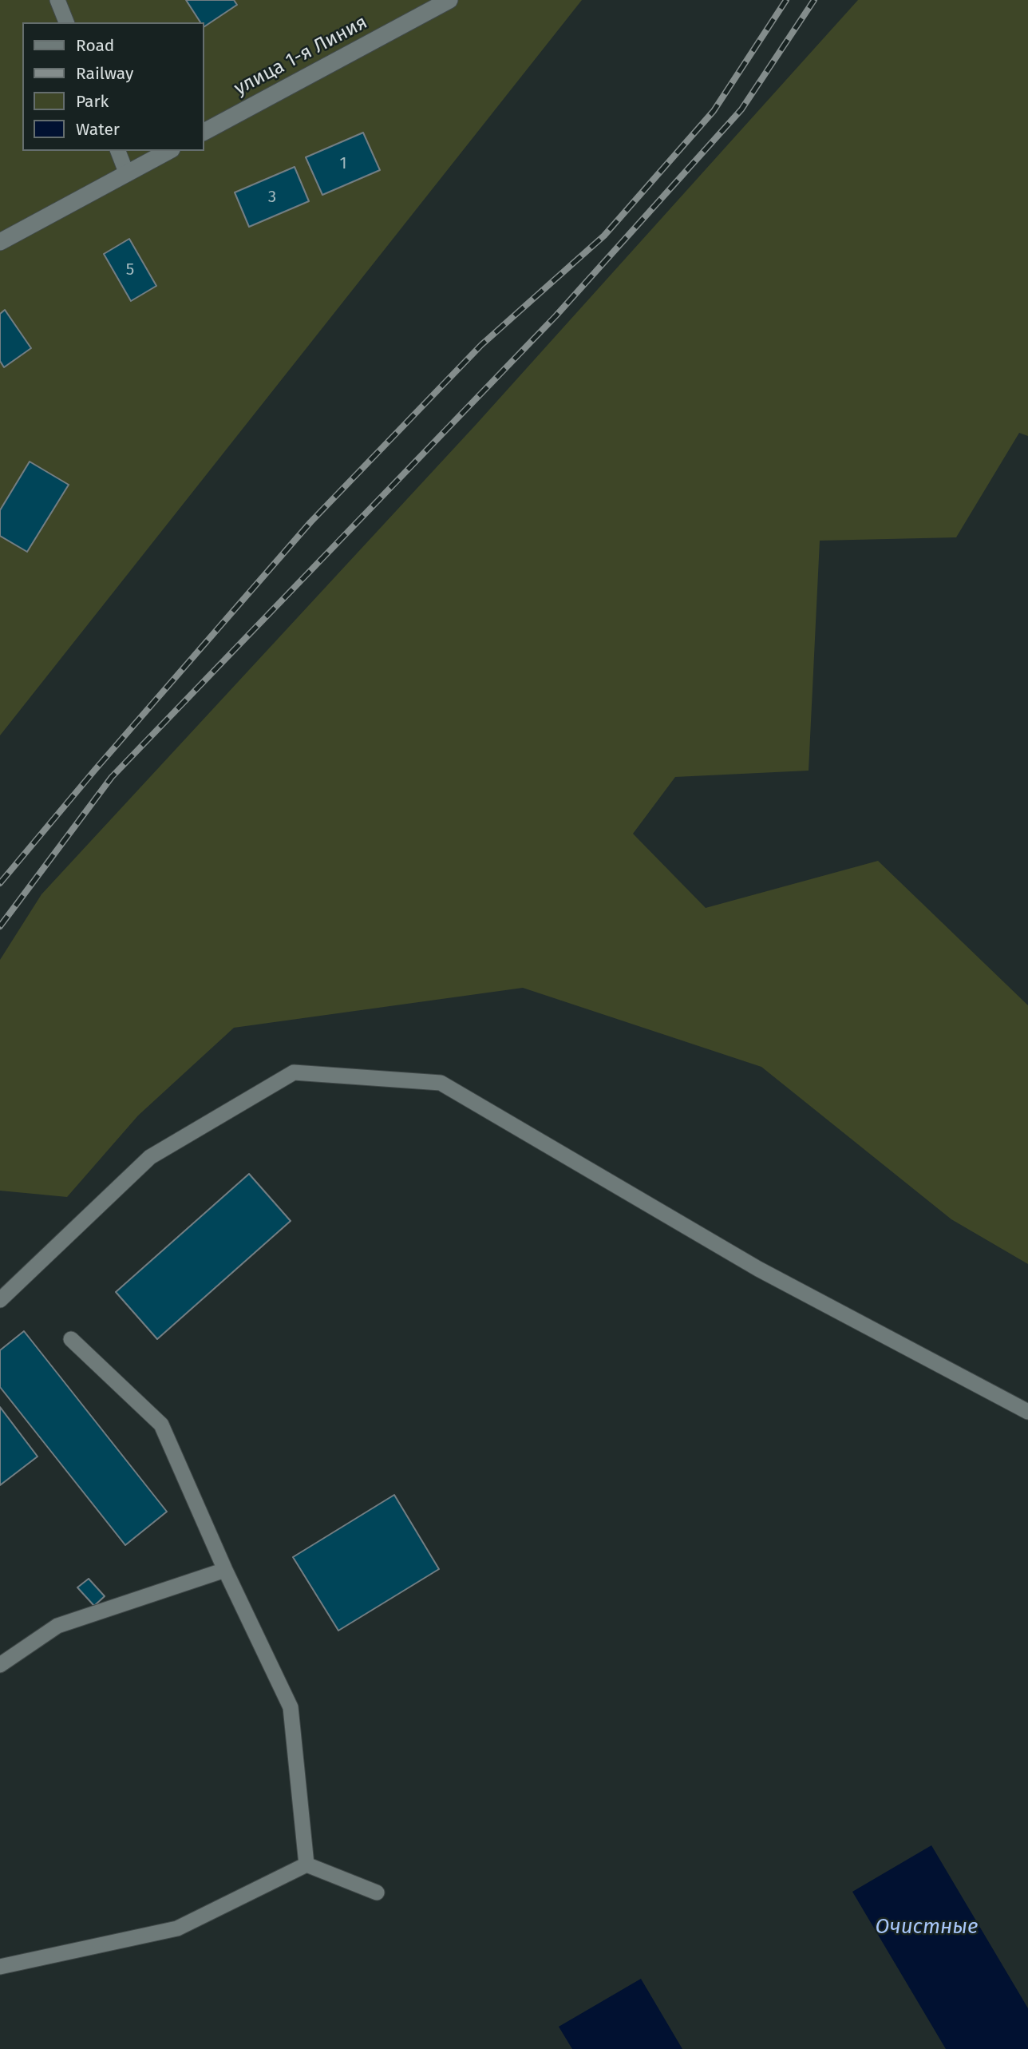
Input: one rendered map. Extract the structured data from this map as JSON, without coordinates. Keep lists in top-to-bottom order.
{
  "streets": {
    "street": ["улица 1-я Линия"]
  },
  "water": ["Очистные"],
  "house_numbers": ["1", "3", "5"],
  "legend": [
    "Road",
    "Railway",
    "Park",
    "Water"
  ]
}
